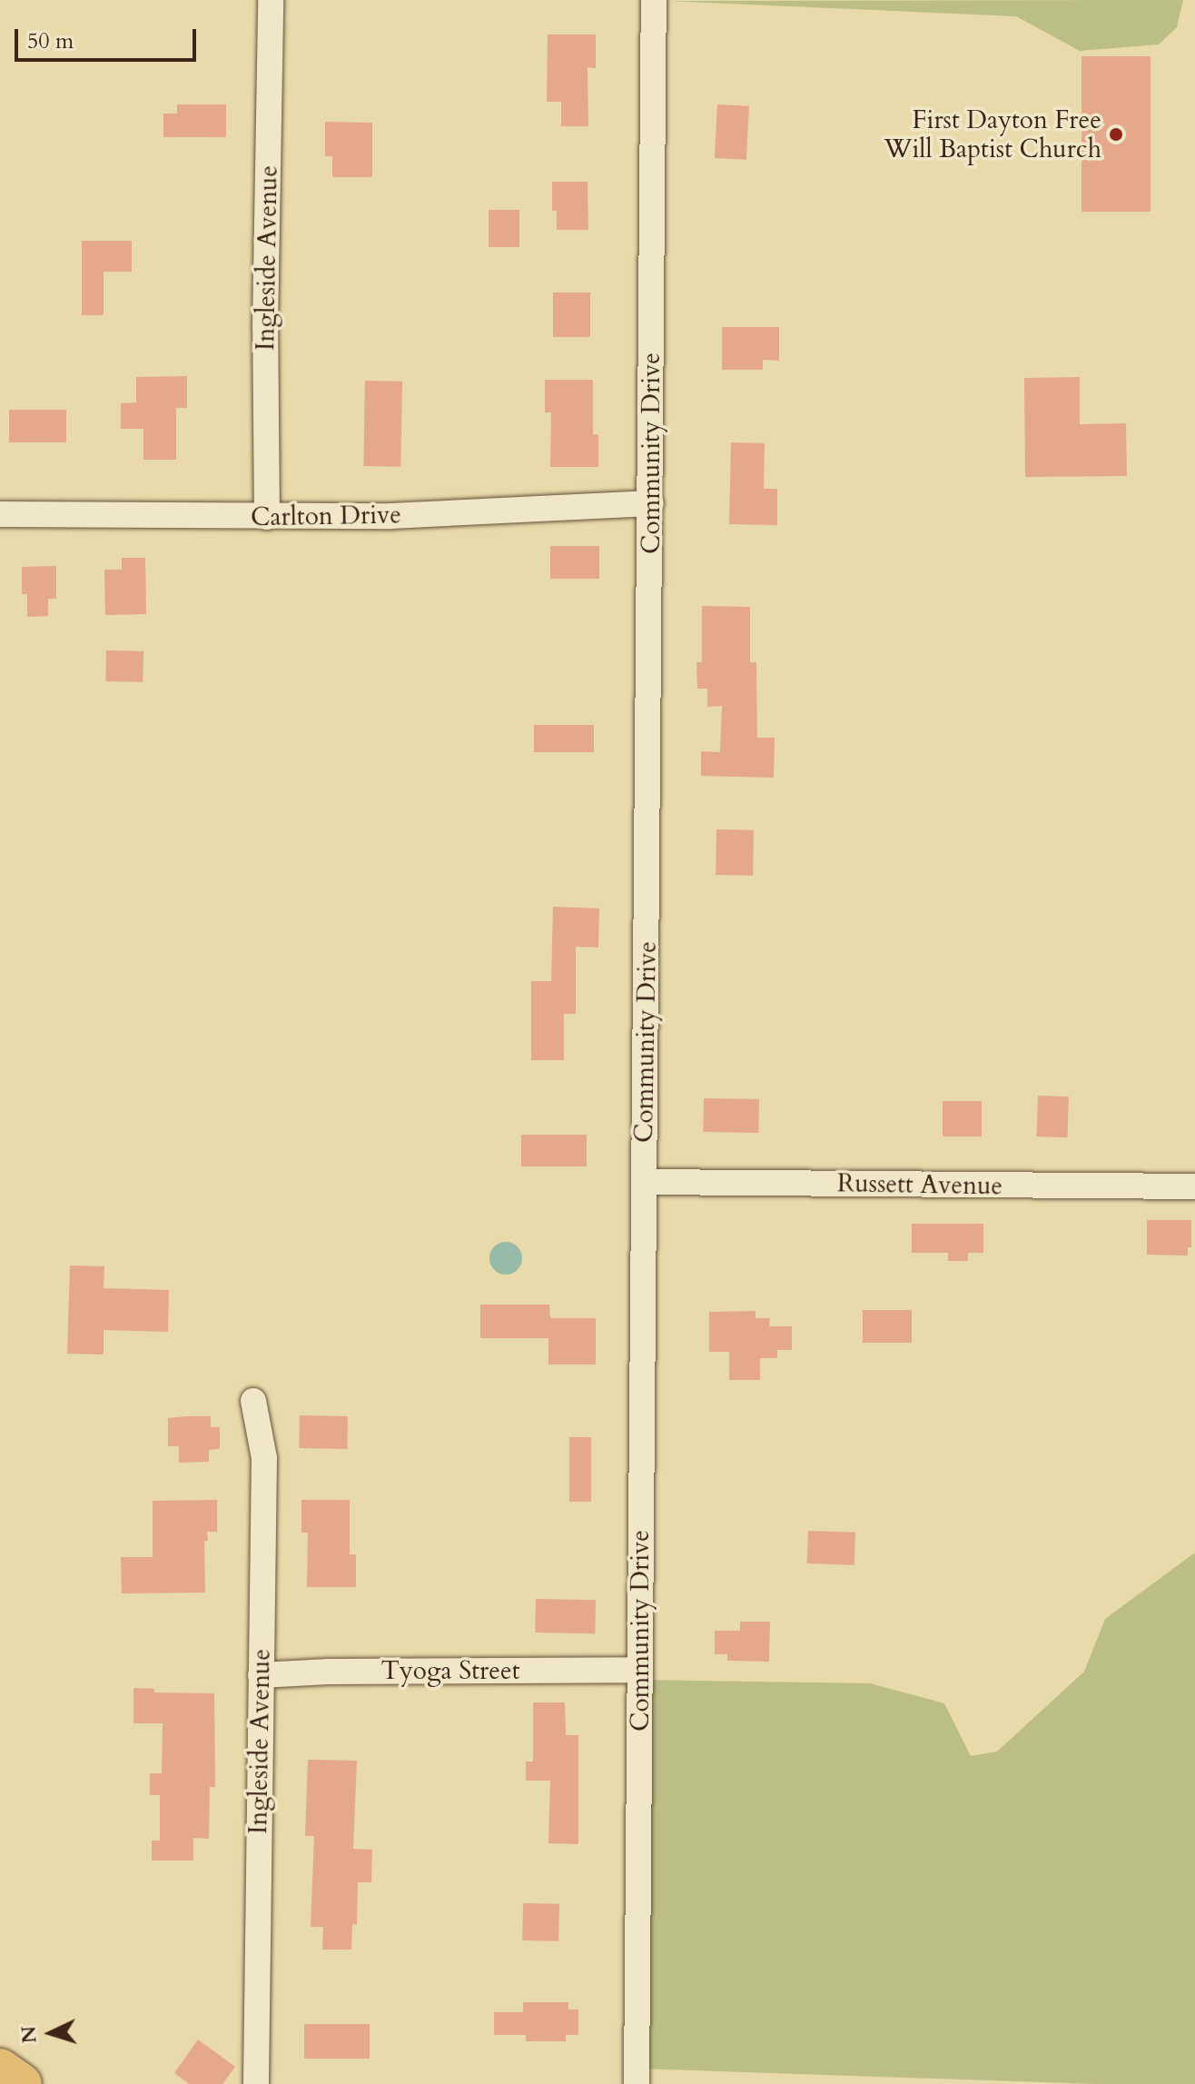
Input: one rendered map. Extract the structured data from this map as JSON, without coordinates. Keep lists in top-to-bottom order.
{
  "streets": {
    "street": [
      "Ingleside Avenue",
      "Community Drive",
      "Carlton Drive",
      "Russett Avenue",
      "Tyoga Street"
    ]
  },
  "crossings": [
    ["Ingleside Avenue", "Carlton Drive"],
    ["Ingleside Avenue", "Tyoga Street"],
    ["Community Drive", "Carlton Drive"],
    ["Community Drive", "Russett Avenue"],
    ["Community Drive", "Tyoga Street"]
  ],
  "places": ["First Dayton Free Will Baptist Church"],
  "scale_bar": "50 m",
  "north": "left"
}
